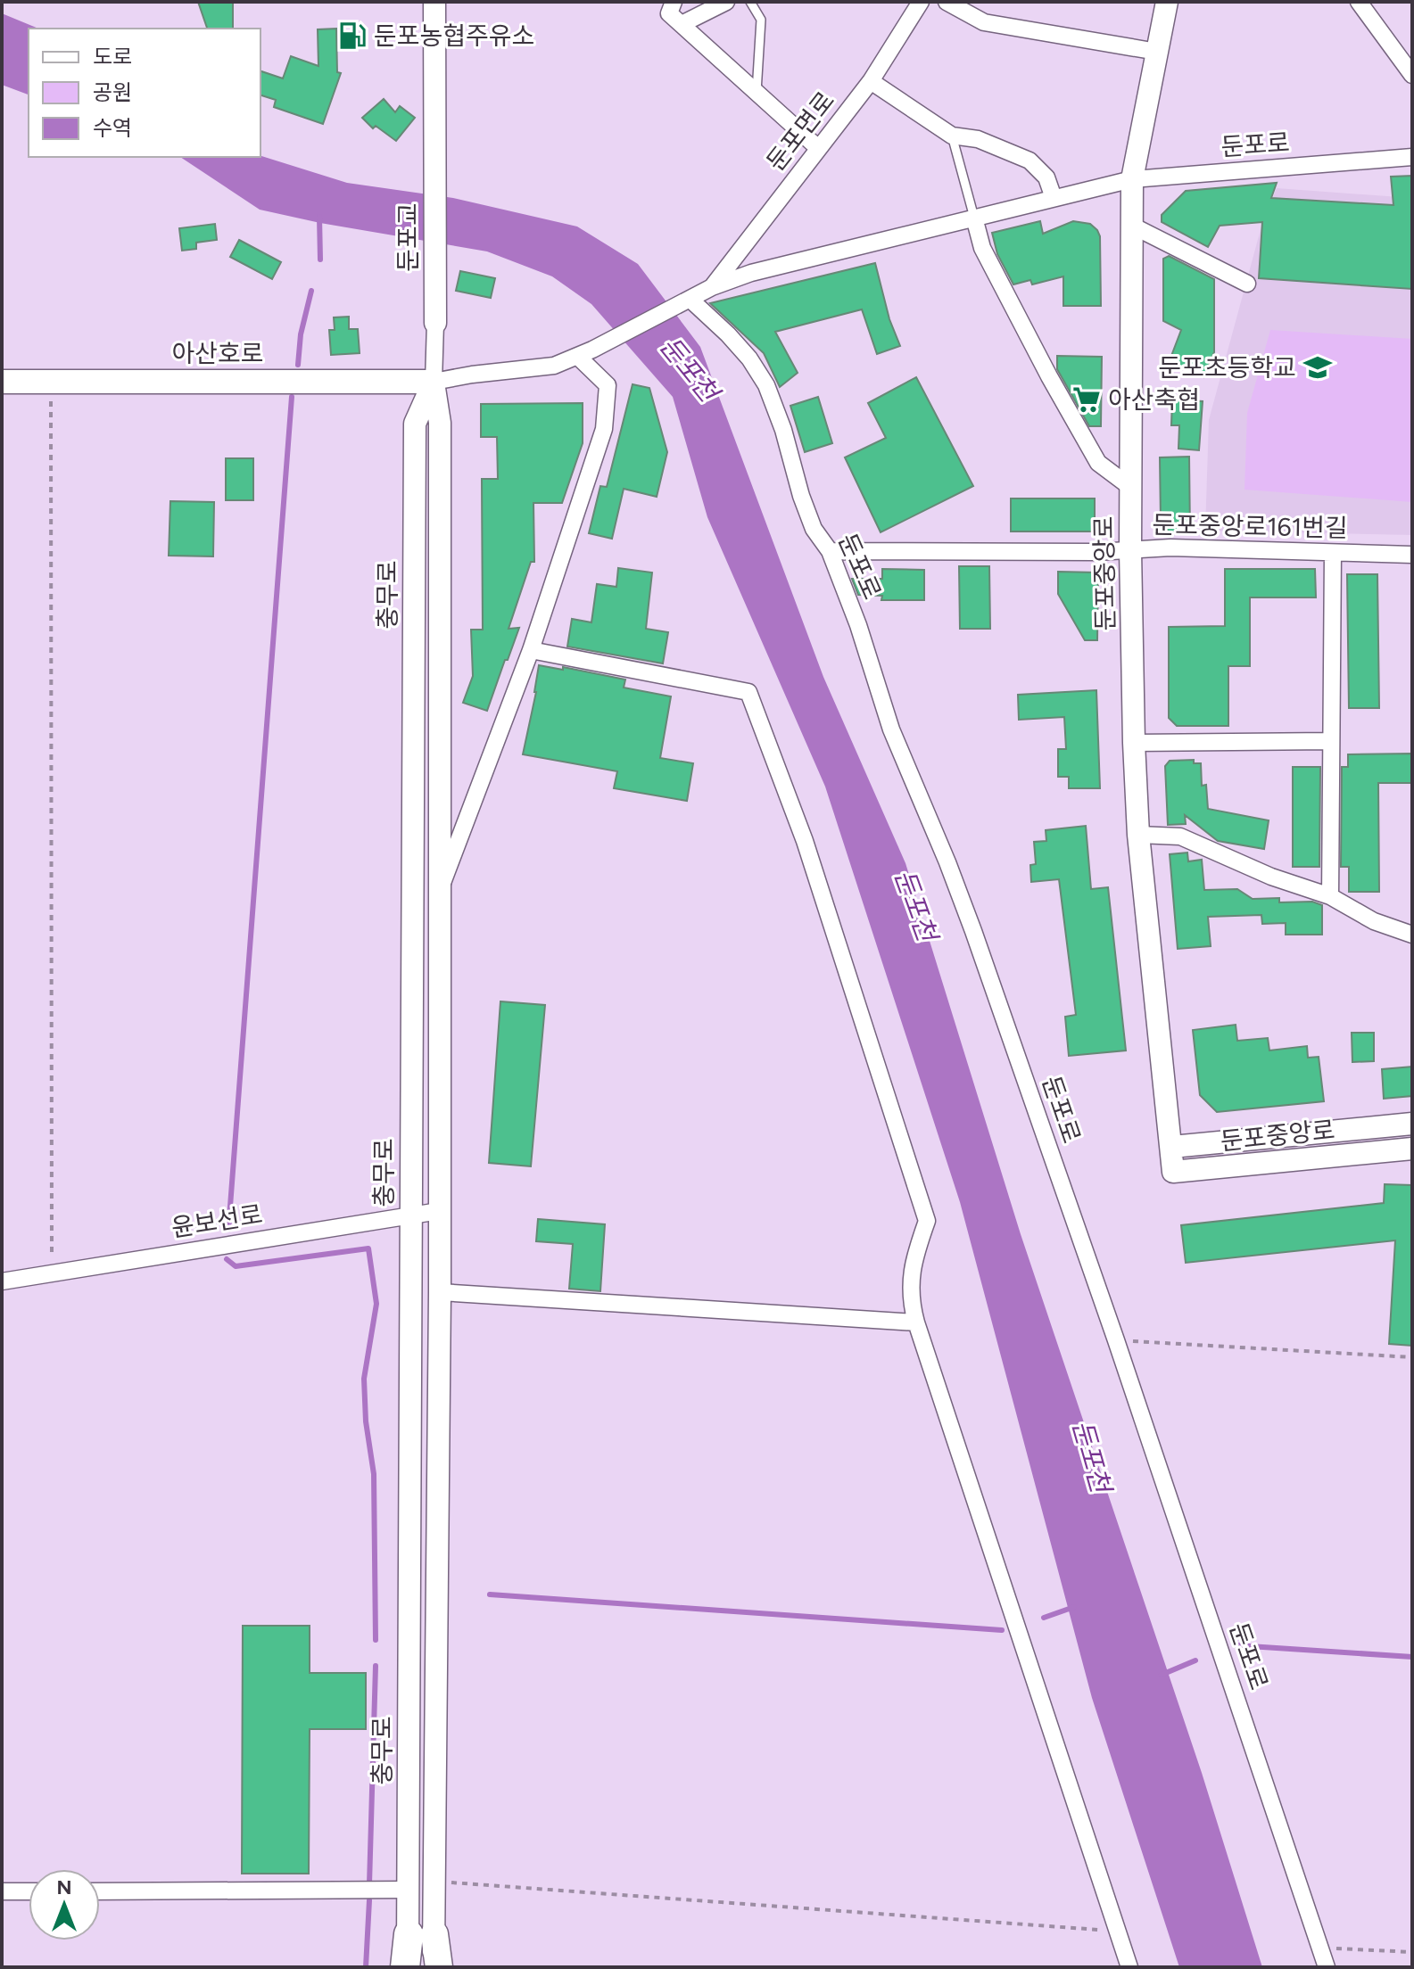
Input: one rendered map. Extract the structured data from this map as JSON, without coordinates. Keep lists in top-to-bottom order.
{
  "streets": {
    "main road": ["아산호로"],
    "street": [
      "둔포면로",
      "둔포로",
      "둔포교",
      "둔포중앙로161번길",
      "둔포중앙로",
      "충무로",
      "윤보선로"
    ]
  },
  "crossings": [
    ["둔포면로", "둔포로"],
    ["둔포로", "둔포중앙로161번길"],
    ["둔포로", "둔포중앙로"],
    ["둔포교", "충무로"],
    ["아산호로", "충무로"],
    ["둔포중앙로161번길", "둔포중앙로"],
    ["충무로", "윤보선로"]
  ],
  "water": ["둔포천"],
  "places": {
    "fuel station": ["둔포농협주유소"],
    "school or university": ["둔포초등학교"],
    "supermarket": ["아산축협"]
  },
  "legend": ["도로", "공원", "수역"],
  "north": "top"
}
